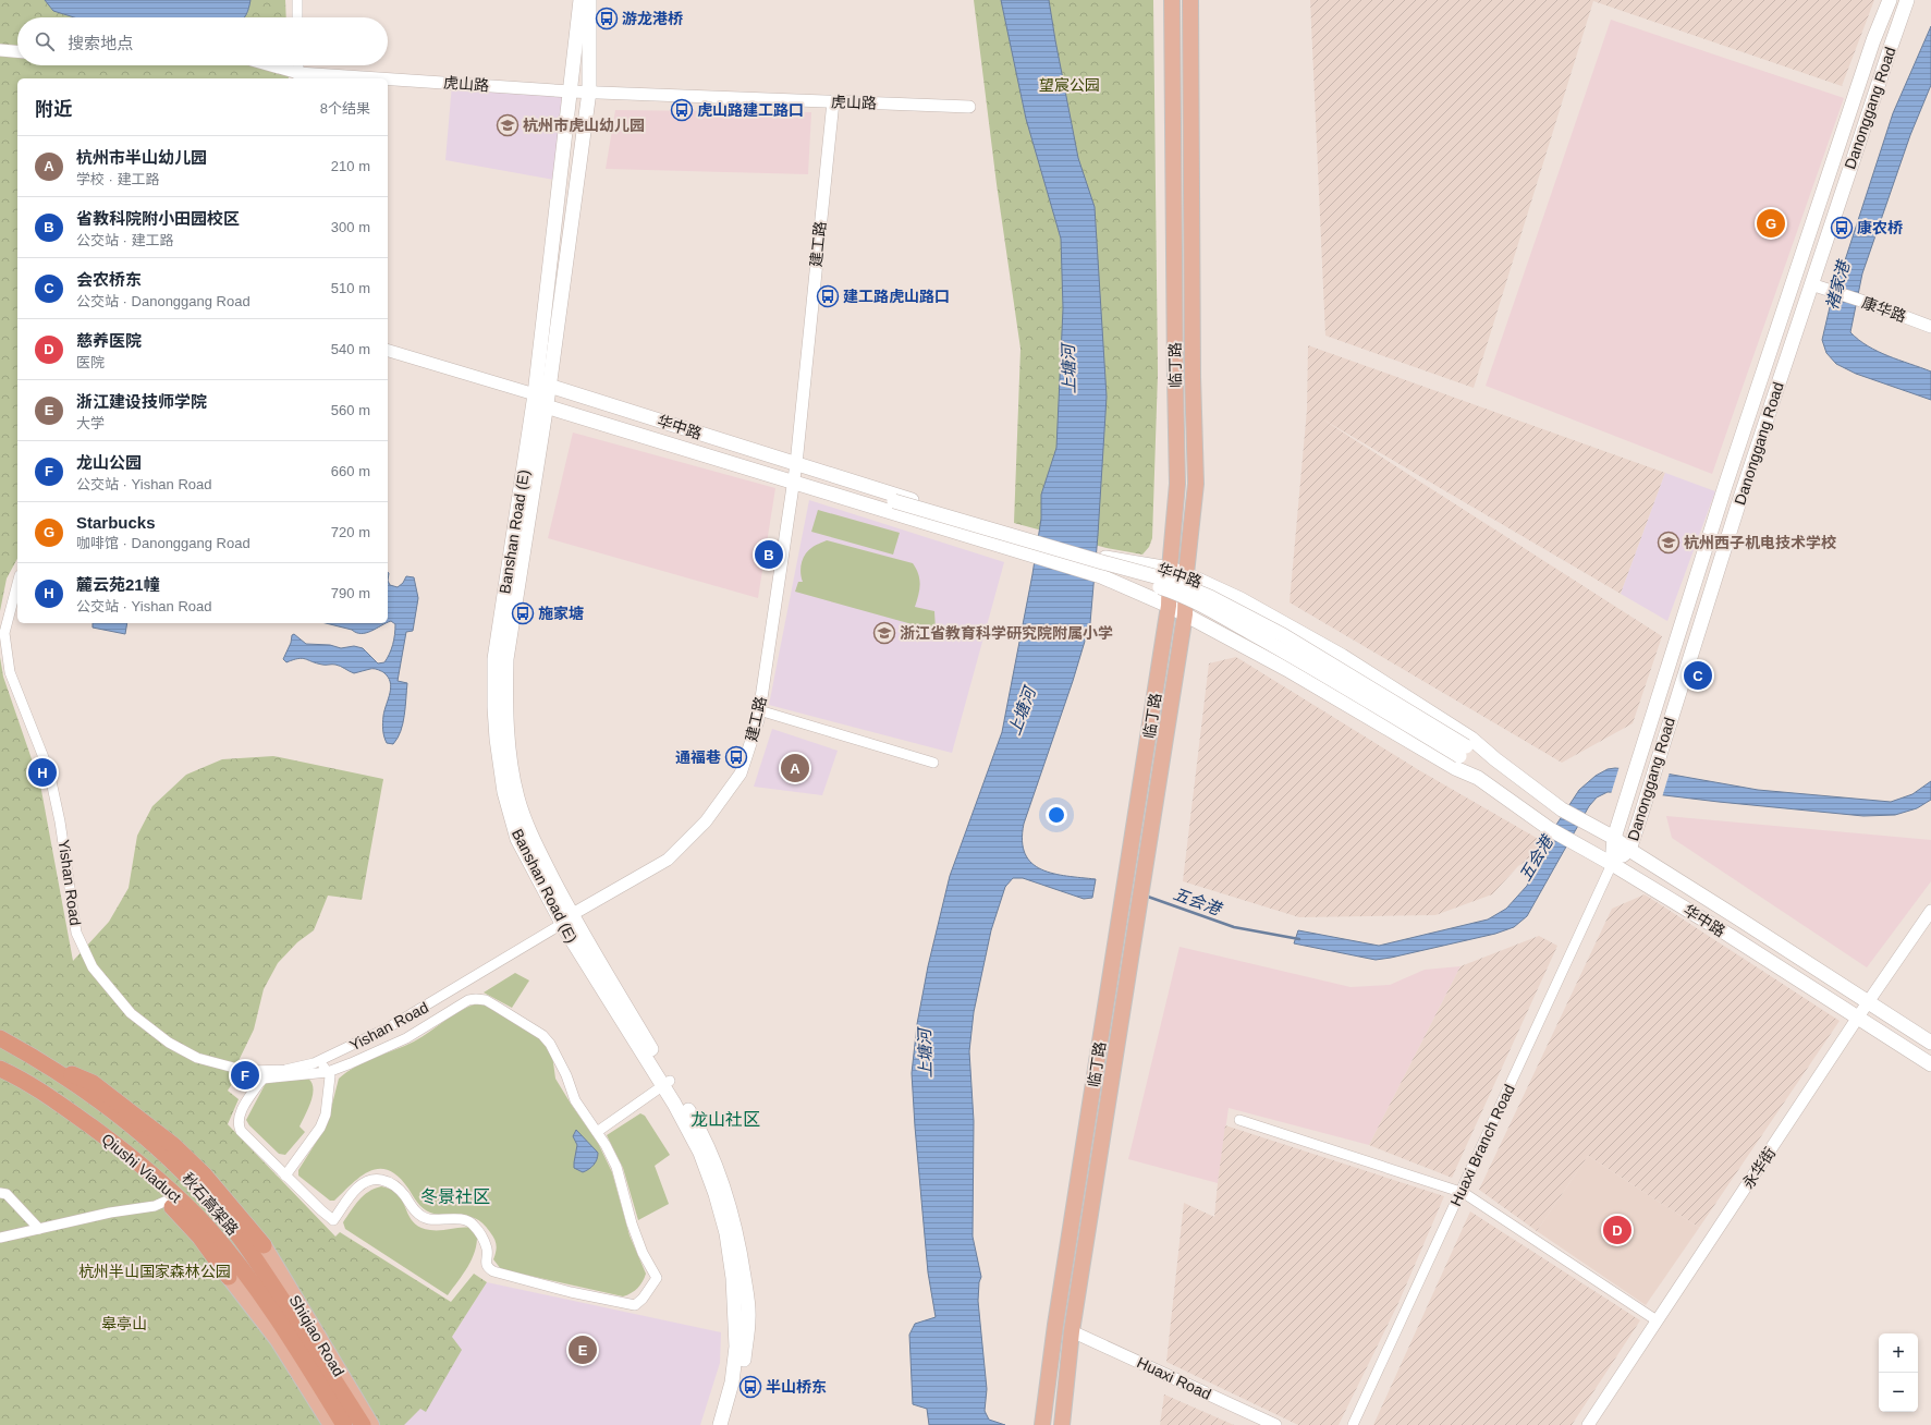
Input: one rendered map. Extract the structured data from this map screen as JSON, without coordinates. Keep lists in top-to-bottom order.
{
  "streets": {
    "highway": ["Qiushi Viaduct", "秋石高架路"],
    "main road": [
      "Danonggang Road",
      "临丁路",
      "华中路",
      "Banshan Road (E)",
      "Shiqiao Road"
    ],
    "street": [
      "虎山路",
      "建工路",
      "康华路",
      "Yishan Road",
      "Huaxi Branch Road",
      "永华街",
      "Huaxi Road"
    ]
  },
  "crossings": [
    ["虎山路", "建工路"],
    ["虎山路", "Banshan Road (E)"],
    ["Danonggang Road", "康华路"],
    ["Danonggang Road", "华中路"],
    ["Danonggang Road", "Huaxi Branch Road"],
    ["建工路", "华中路"],
    ["建工路", "Banshan Road (E)"],
    ["建工路", "Yishan Road"],
    ["临丁路", "华中路"],
    ["临丁路", "Huaxi Road"],
    ["华中路", "Banshan Road (E)"],
    ["华中路", "Huaxi Branch Road"],
    ["华中路", "永华街"],
    ["Banshan Road (E)", "Yishan Road"]
  ],
  "districts": ["龙山社区", "冬景社区"],
  "water": ["褚家港", "上塘河", "五会港"],
  "parks": ["望宸公园", "杭州半山国家森林公园", "皋亭山"],
  "places": {
    "bus stop": [
      "游龙港桥",
      "虎山路建工路口",
      "康农桥",
      "建工路虎山路口",
      "施家塘",
      "通福巷",
      "半山桥东"
    ],
    "school or university": ["杭州市虎山幼儿园", "杭州西子机电技术学校", "浙江省教育科学研究院附属小学"]
  },
  "page": {
    "search": "搜索地点",
    "heading": ["附近", "8个结果"],
    "list": [
      {
        "mark": "A",
        "name": "杭州市半山幼儿园",
        "note": "学校 · 建工路",
        "value": "210 m"
      },
      {
        "mark": "B",
        "name": "省教科院附小田园校区",
        "note": "公交站 · 建工路",
        "value": "300 m"
      },
      {
        "mark": "C",
        "name": "会农桥东",
        "note": "公交站 · Danonggang Road",
        "value": "510 m"
      },
      {
        "mark": "D",
        "name": "慈养医院",
        "note": "医院",
        "value": "540 m"
      },
      {
        "mark": "E",
        "name": "浙江建设技师学院",
        "note": "大学",
        "value": "560 m"
      },
      {
        "mark": "F",
        "name": "龙山公园",
        "note": "公交站 · Yishan Road",
        "value": "660 m"
      },
      {
        "mark": "G",
        "name": "Starbucks",
        "note": "咖啡馆 · Danonggang Road",
        "value": "720 m"
      },
      {
        "mark": "H",
        "name": "麓云苑21幢",
        "note": "公交站 · Yishan Road",
        "value": "790 m"
      }
    ],
    "pins": [
      "G",
      "B",
      "C",
      "A",
      "H",
      "F",
      "D",
      "E"
    ],
    "map_buttons": ["+", "−"]
  }
}
